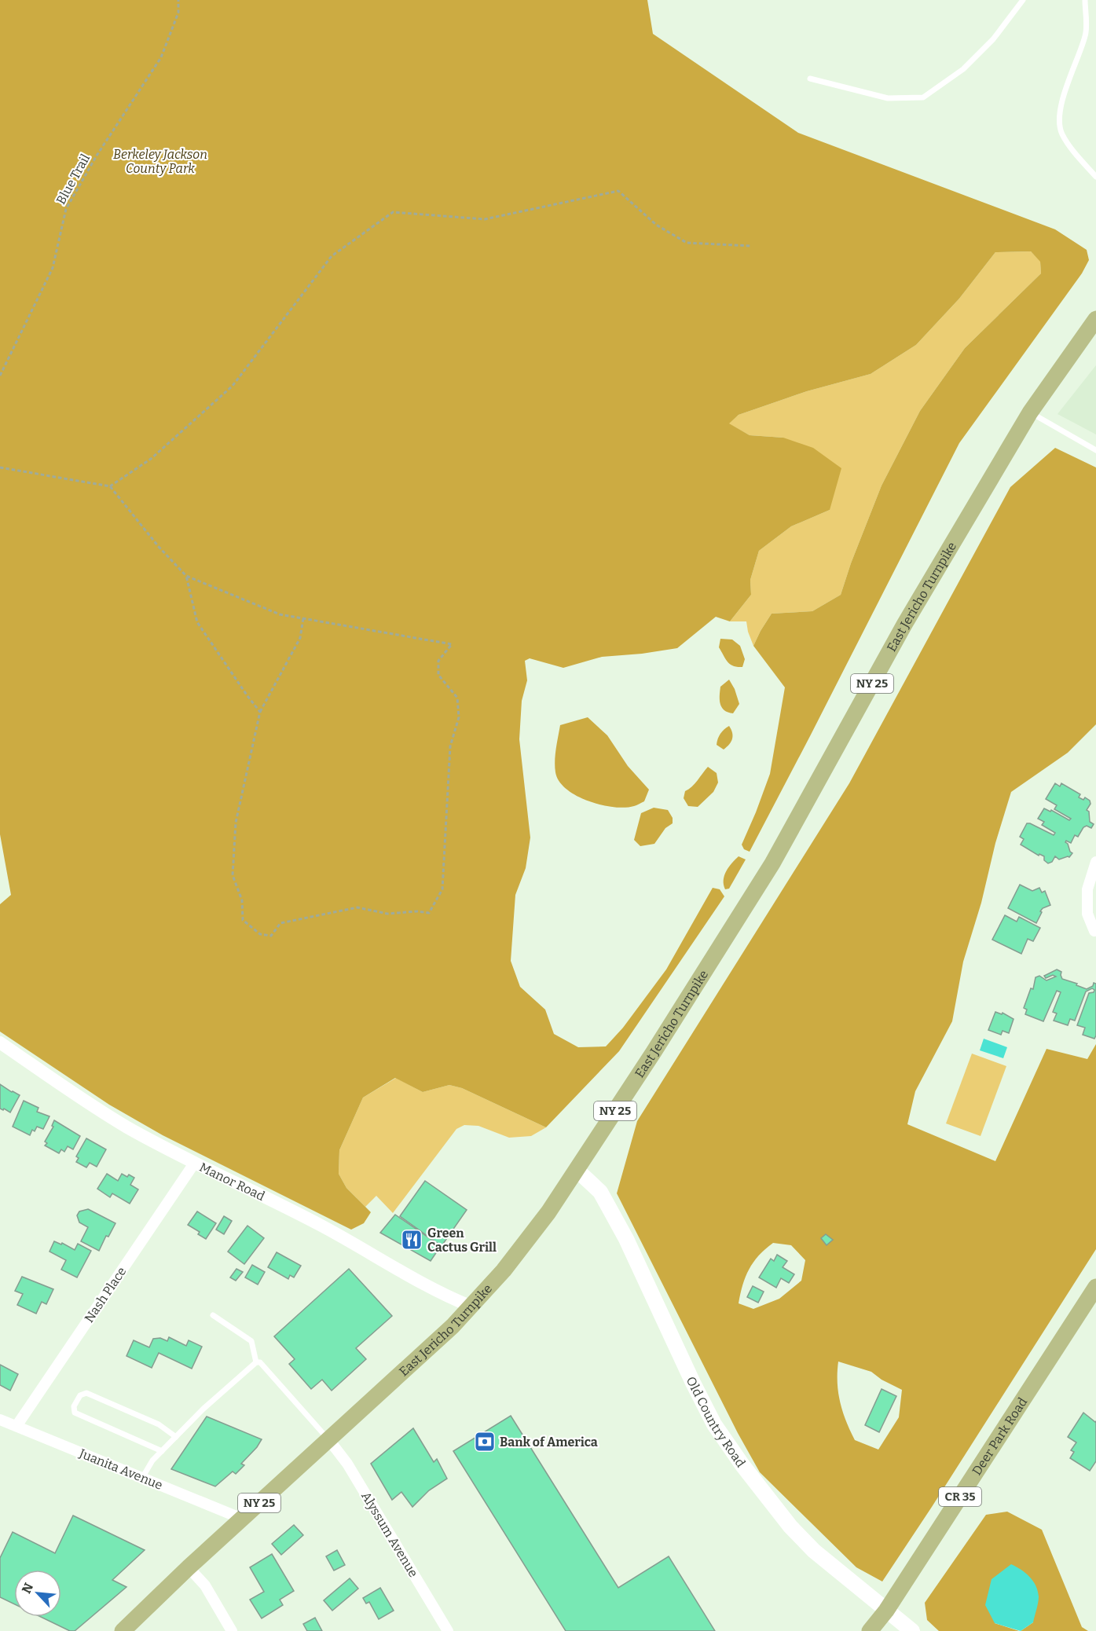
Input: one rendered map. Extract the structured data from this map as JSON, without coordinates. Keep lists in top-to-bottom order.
{
  "streets": {
    "main road": [
      "East Jericho Turnpike",
      "NY 25",
      "Old Country Road",
      "Deer Park Road",
      "CR 35"
    ],
    "street": [
      "Manor Road",
      "Nash Place",
      "Juanita Avenue",
      "Alyssum Avenue"
    ],
    "path": ["Blue Trail"]
  },
  "crossings": [
    ["East Jericho Turnpike", "Manor Road"],
    ["East Jericho Turnpike", "Old Country Road"],
    ["East Jericho Turnpike", "Juanita Avenue"],
    ["East Jericho Turnpike", "Alyssum Avenue"],
    ["Manor Road", "Nash Place"],
    ["Nash Place", "Juanita Avenue"],
    ["Old Country Road", "Deer Park Road"]
  ],
  "parks": ["Berkeley Jackson County Park"],
  "places": {
    "restaurant": ["Green Cactus Grill"],
    "bank": ["Bank of America"]
  },
  "north": "top left"
}
